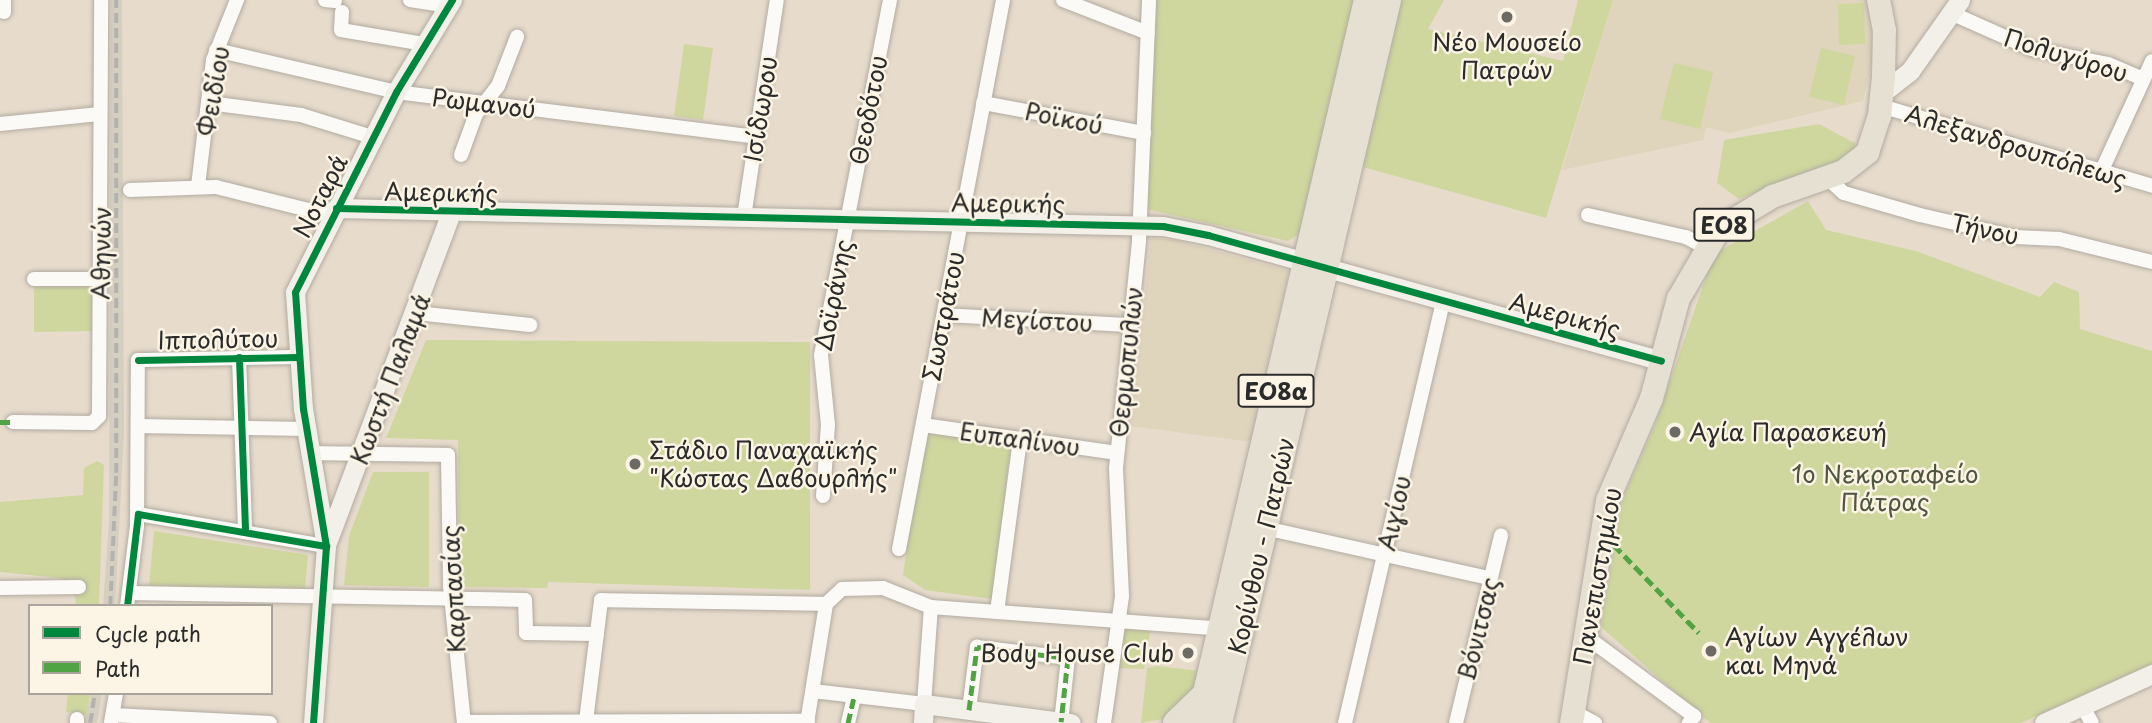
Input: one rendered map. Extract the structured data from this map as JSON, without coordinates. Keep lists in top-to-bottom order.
{
  "streets": {
    "highway": ["ΕΟ8α", "Κορίνθου - Πατρών"],
    "main road": ["ΕΟ8", "Πανεπιστημίου"],
    "street": [
      "Πολυγύρου",
      "Φειδίου",
      "Ρωμανού",
      "Ισίδωρου",
      "Θεοδότου",
      "Ροϊκού",
      "Αλεξανδρουπόλεως",
      "Αμερικής",
      "Νοταρά",
      "Τήνου",
      "Αθηνών",
      "Δοϊράνης",
      "Σωστράτου",
      "Μεγίστου",
      "Ιππολύτου",
      "Θερμοπυλών",
      "Κωστή Παλαμά",
      "Ευπαλίνου",
      "Αιγίου",
      "Καρπασίας",
      "Βόνιτσας"
    ]
  },
  "crossings": [
    ["Φειδίου", "Ρωμανού"],
    ["Ρωμανού", "Ισίδωρου"],
    ["Ρωμανού", "Νοταρά"],
    ["Ισίδωρου", "Αμερικής"],
    ["Θεοδότου", "Αμερικής"],
    ["Θεοδότου", "Δοϊράνης"],
    ["Ροϊκού", "Σωστράτου"],
    ["Ροϊκού", "Θερμοπυλών"],
    ["Αλεξανδρουπόλεως", "Πανεπιστημίου"],
    ["Αμερικής", "Νοταρά"],
    ["Αμερικής", "Δοϊράνης"],
    ["Αμερικής", "Σωστράτου"],
    ["Αμερικής", "Θερμοπυλών"],
    ["Αμερικής", "Κωστή Παλαμά"],
    ["Αμερικής", "Αιγίου"],
    ["Αμερικής", "Κορίνθου - Πατρών"],
    ["Αμερικής", "Πανεπιστημίου"],
    ["Νοταρά", "Ιππολύτου"],
    ["Νοταρά", "Κωστή Παλαμά"],
    ["Τήνου", "Πανεπιστημίου"],
    ["Σωστράτου", "Μεγίστου"],
    ["Σωστράτου", "Ευπαλίνου"],
    ["Μεγίστου", "Θερμοπυλών"],
    ["Θερμοπυλών", "Ευπαλίνου"],
    ["Κωστή Παλαμά", "Καρπασίας"]
  ],
  "parks": ["1o Νεκροταφείο Πάτρας"],
  "places": [
    "Νέο Μουσείο Πατρών",
    "Αγία Παρασκευή",
    "Στάδιο Παναχαϊκής \"Κώστας Δαβουρλής\"",
    "Αγίων Αγγέλων και Μηνά",
    "Body House Club"
  ],
  "legend": ["Cycle path", "Path"]
}
